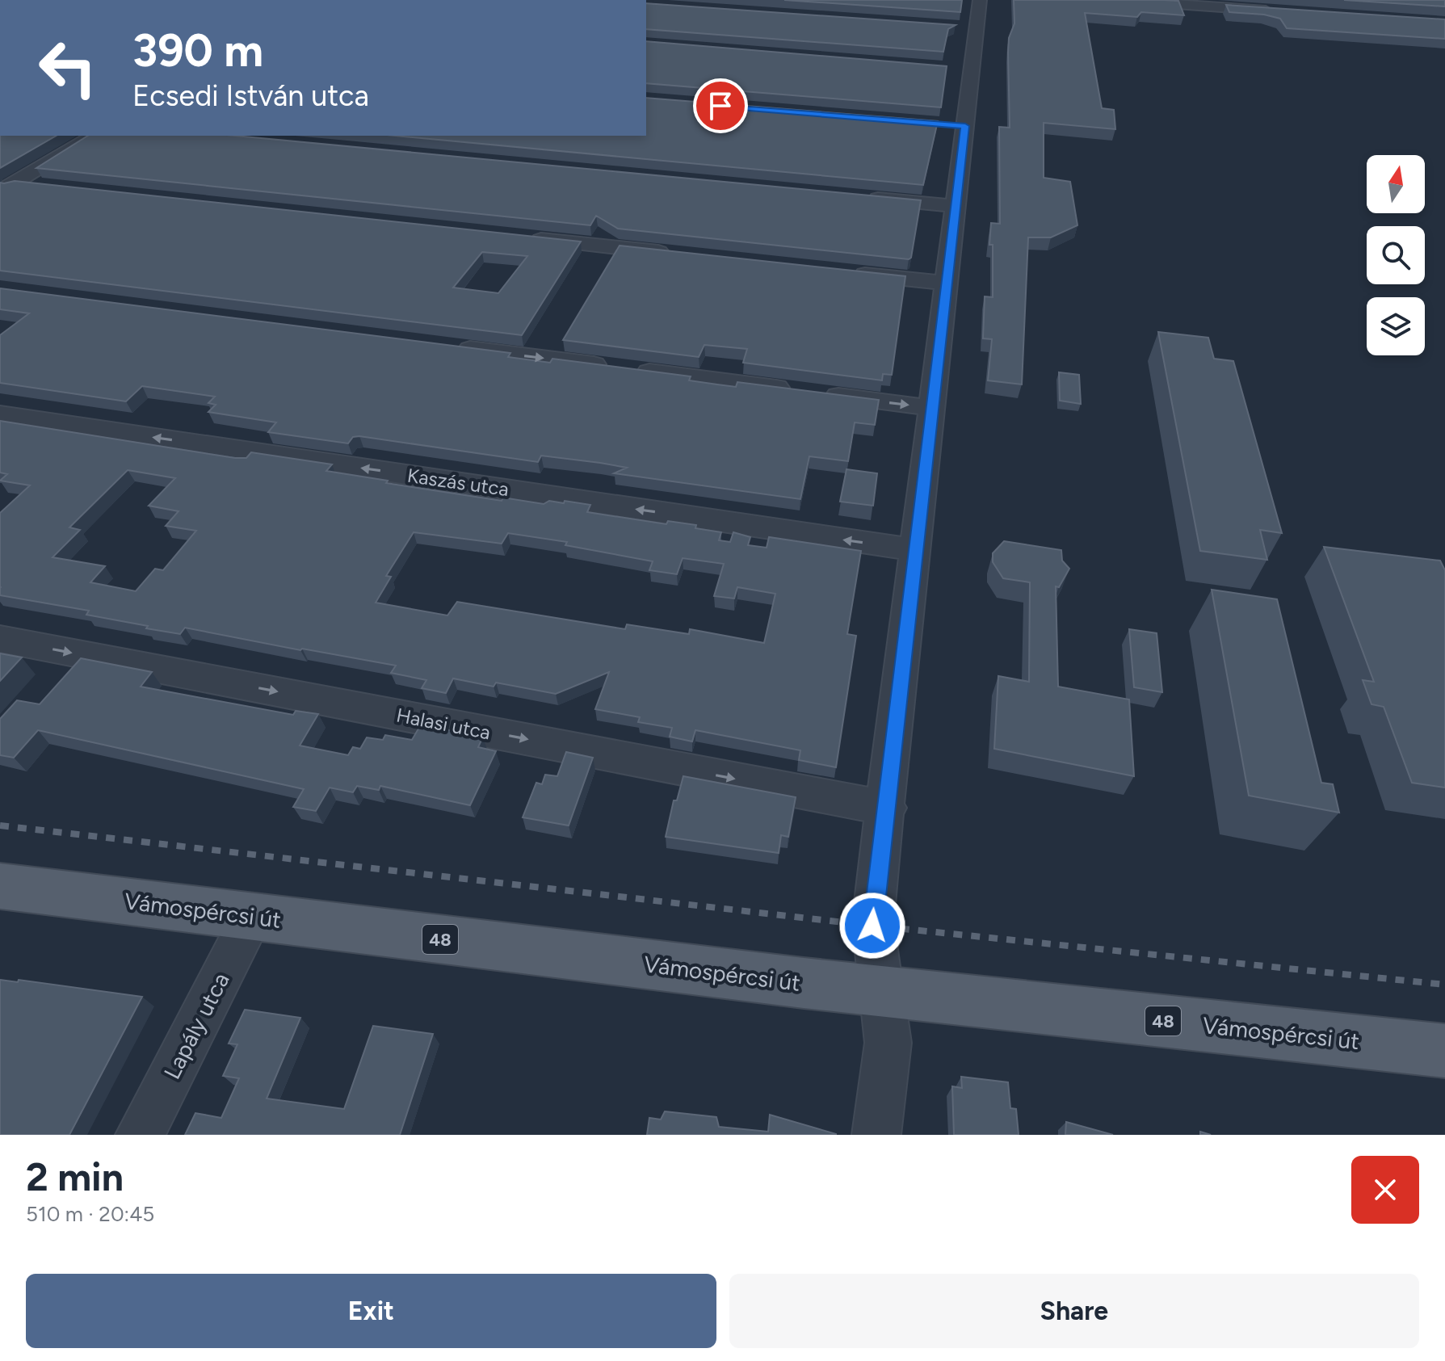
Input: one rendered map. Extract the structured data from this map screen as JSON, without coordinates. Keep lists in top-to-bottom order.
{
  "streets": {
    "main road": ["Vámospércsi út", "48"],
    "street": ["Kaszás utca", "Halasi utca", "Lapály utca"]
  },
  "crossings": [
    ["Vámospércsi út", "Lapály utca"]
  ],
  "one_way": ["Halasi utca"],
  "north": "top",
  "page": {
    "turn": ["390 m", "Ecsedi István utca"],
    "heading": ["2 min", "510 m · 20:45"],
    "buttons": ["Exit", "Share"]
  }
}
